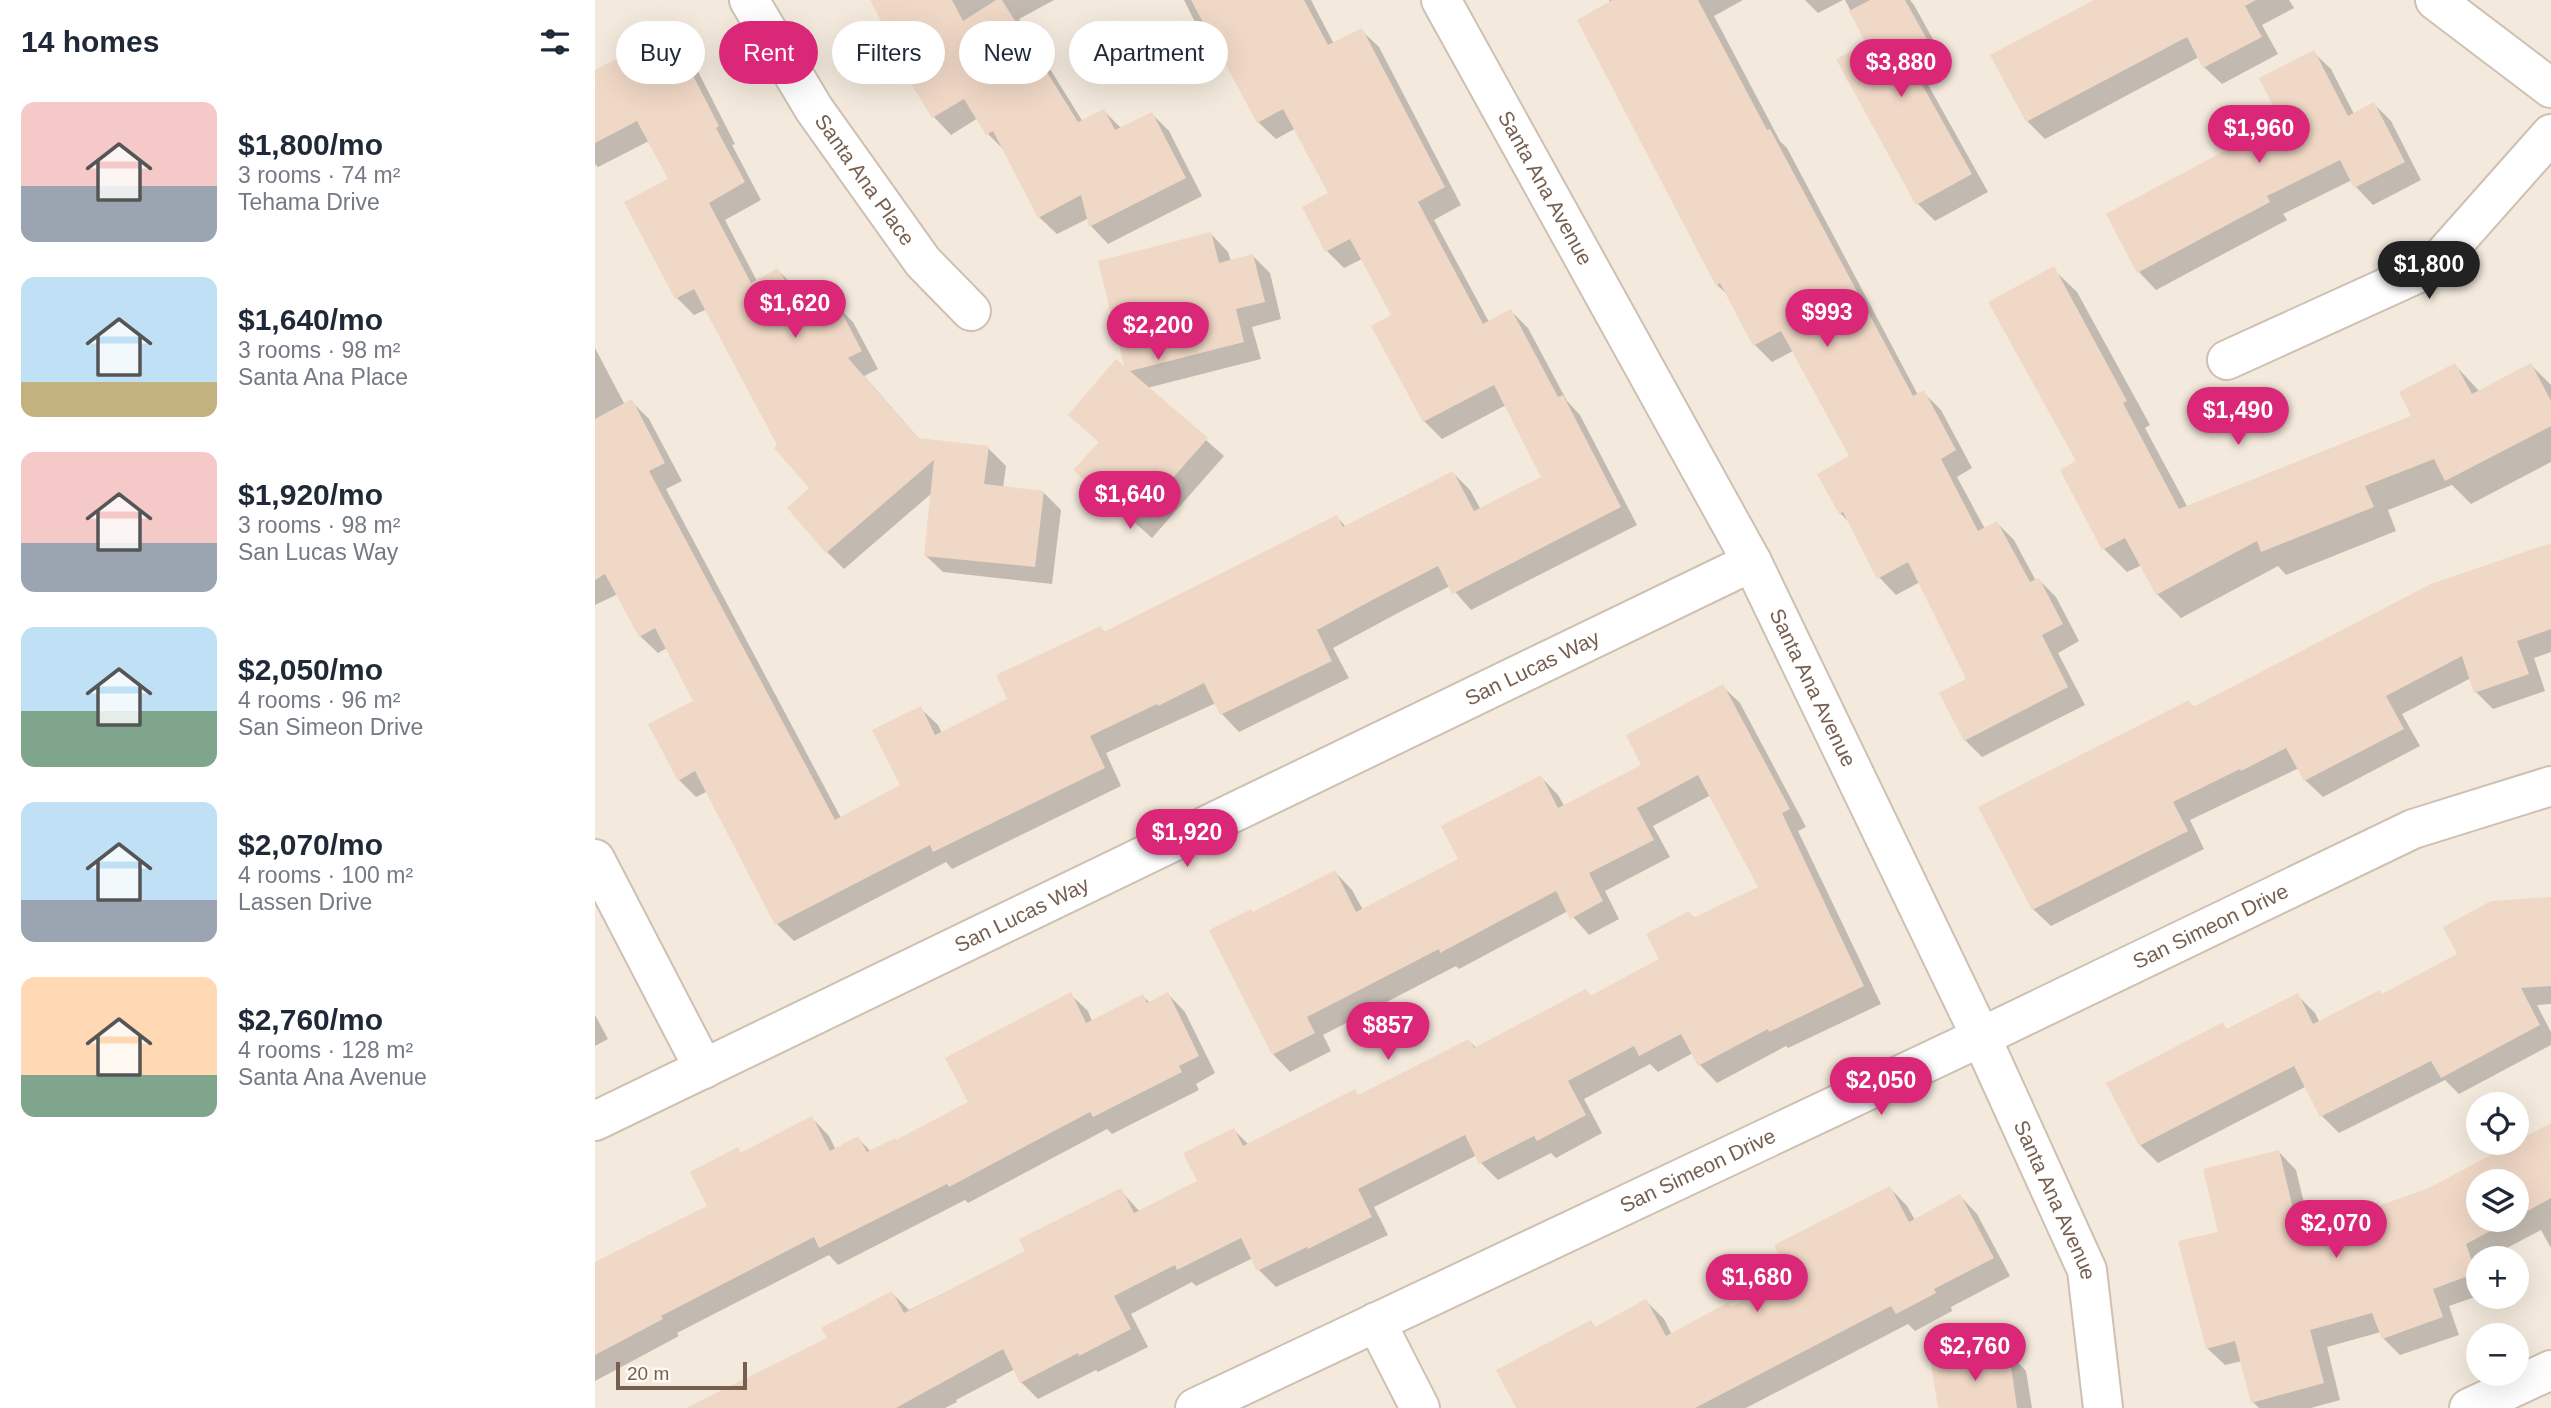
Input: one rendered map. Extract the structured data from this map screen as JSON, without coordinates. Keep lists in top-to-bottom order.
{
  "streets": {
    "street": [
      "Santa Ana Place",
      "Santa Ana Avenue",
      "San Lucas Way",
      "San Simeon Drive"
    ]
  },
  "crossings": [
    ["Santa Ana Avenue", "San Lucas Way"],
    ["Santa Ana Avenue", "San Simeon Drive"]
  ],
  "scale_bar": "20 m",
  "page": {
    "heading": "14 homes",
    "chip": [
      "Buy",
      "Rent",
      "Filters",
      "New",
      "Apartment"
    ],
    "price": [
      "$3,880",
      "$1,960",
      "$1,800",
      "$1,620",
      "$993",
      "$2,200",
      "$1,490",
      "$1,640",
      "$1,920",
      "$857",
      "$2,050",
      "$2,070",
      "$1,680",
      "$2,760"
    ],
    "list": [
      {
        "name": "$1,800/mo",
        "note": "3 rooms · 74 m² · Tehama Drive"
      },
      {
        "name": "$1,640/mo",
        "note": "3 rooms · 98 m² · Santa Ana Place"
      },
      {
        "name": "$1,920/mo",
        "note": "3 rooms · 98 m² · San Lucas Way"
      },
      {
        "name": "$2,050/mo",
        "note": "4 rooms · 96 m² · San Simeon Drive"
      },
      {
        "name": "$2,070/mo",
        "note": "4 rooms · 100 m² · Lassen Drive"
      },
      {
        "name": "$2,760/mo",
        "note": "4 rooms · 128 m² · Santa Ana Avenue"
      }
    ],
    "map_buttons": ["+", "−"],
    "scale": "20 m"
  }
}
